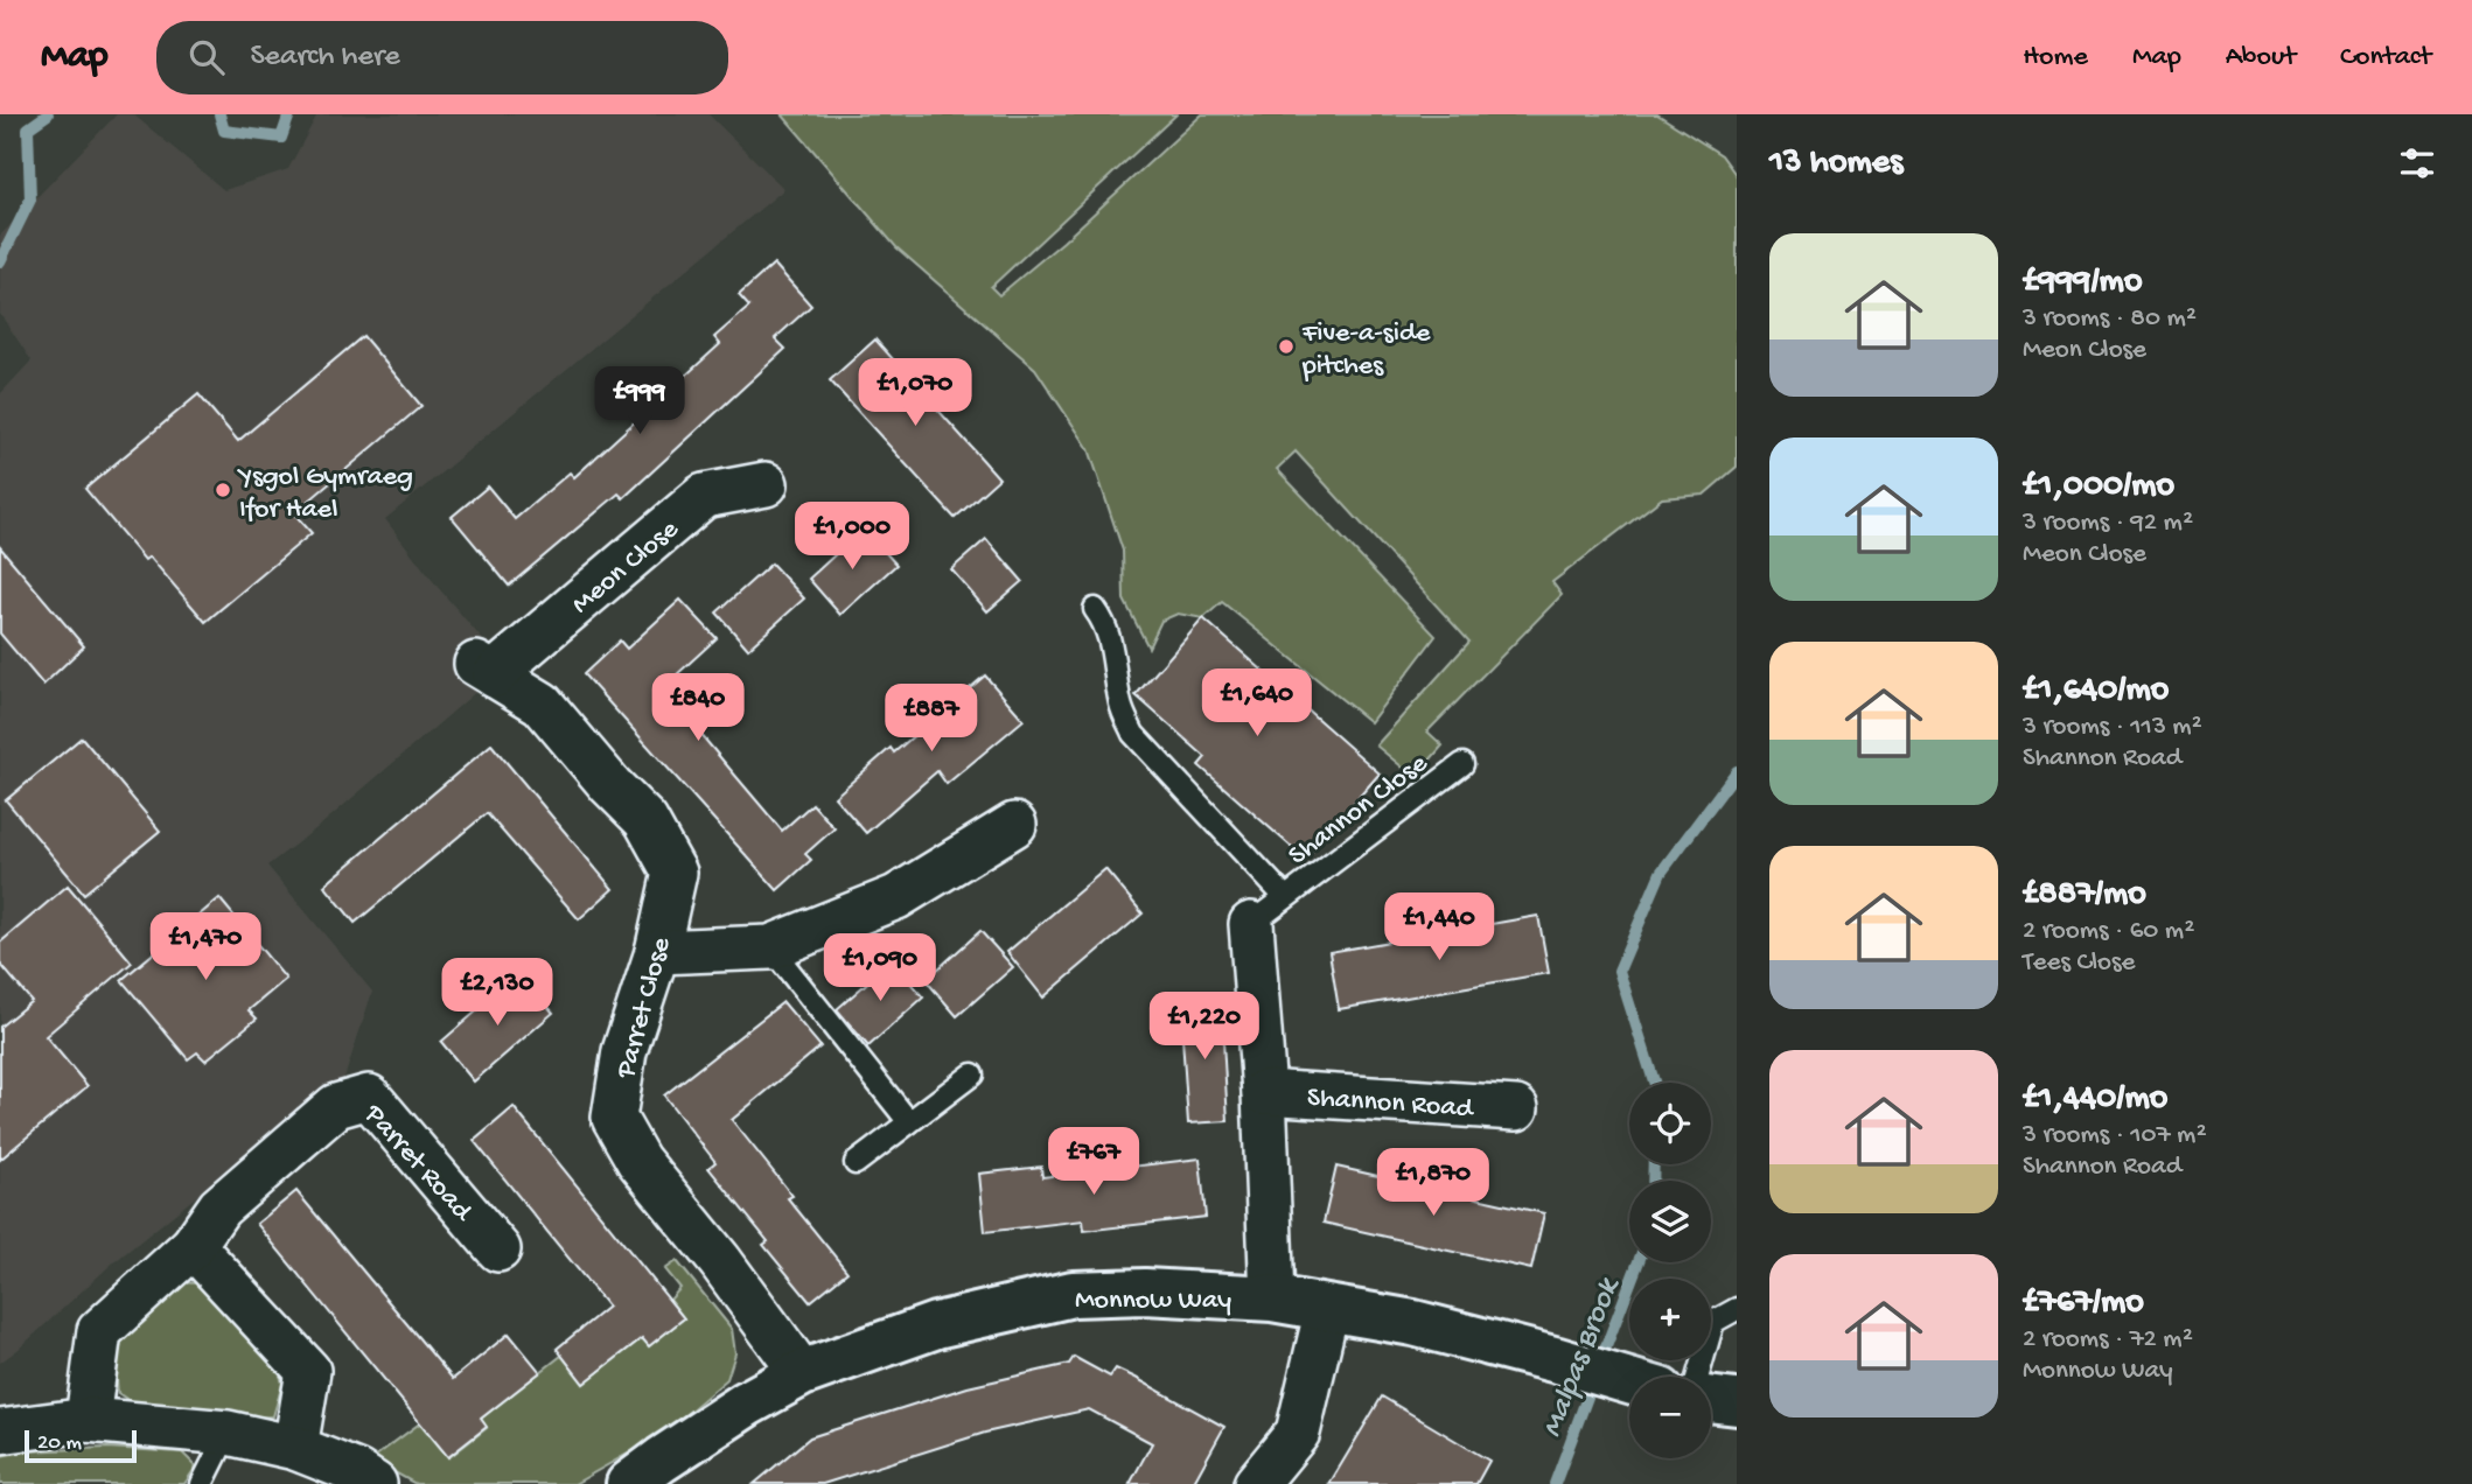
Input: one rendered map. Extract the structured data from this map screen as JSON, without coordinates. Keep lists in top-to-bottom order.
{
  "streets": {
    "street": [
      "Meon Close",
      "Parret Close",
      "Shannon Road",
      "Parret Road",
      "Monnow Way"
    ],
    "lane": ["Shannon Close"]
  },
  "crossings": [
    ["Meon Close", "Parret Close"],
    ["Shannon Close", "Shannon Road"],
    ["Parret Close", "Monnow Way"],
    ["Shannon Road", "Monnow Way"]
  ],
  "water": ["Malpas Brook"],
  "places": ["Five-a-side pitches", "Ysgol Gymraeg Ifor Hael"],
  "scale_bar": "20 m",
  "page": {
    "header": "Map",
    "search": "Search here",
    "nav": [
      "Home",
      "Map",
      "About",
      "Contact"
    ],
    "heading": "13 homes",
    "list": [
      {
        "name": "£999/mo",
        "note": "3 rooms · 80 m² · Meon Close"
      },
      {
        "name": "£1,000/mo",
        "note": "3 rooms · 92 m² · Meon Close"
      },
      {
        "name": "£1,640/mo",
        "note": "3 rooms · 113 m² · Shannon Road"
      },
      {
        "name": "£887/mo",
        "note": "2 rooms · 60 m² · Tees Close"
      },
      {
        "name": "£1,440/mo",
        "note": "3 rooms · 107 m² · Shannon Road"
      },
      {
        "name": "£767/mo",
        "note": "2 rooms · 72 m² · Monnow Way"
      }
    ],
    "price": [
      "£1,070",
      "£999",
      "£1,000",
      "£1,640",
      "£840",
      "£887",
      "£1,440",
      "£1,470",
      "£1,090",
      "£2,130",
      "£1,220",
      "£767",
      "£1,870"
    ],
    "map_buttons": ["+", "−"],
    "scale": "20 m"
  }
}
